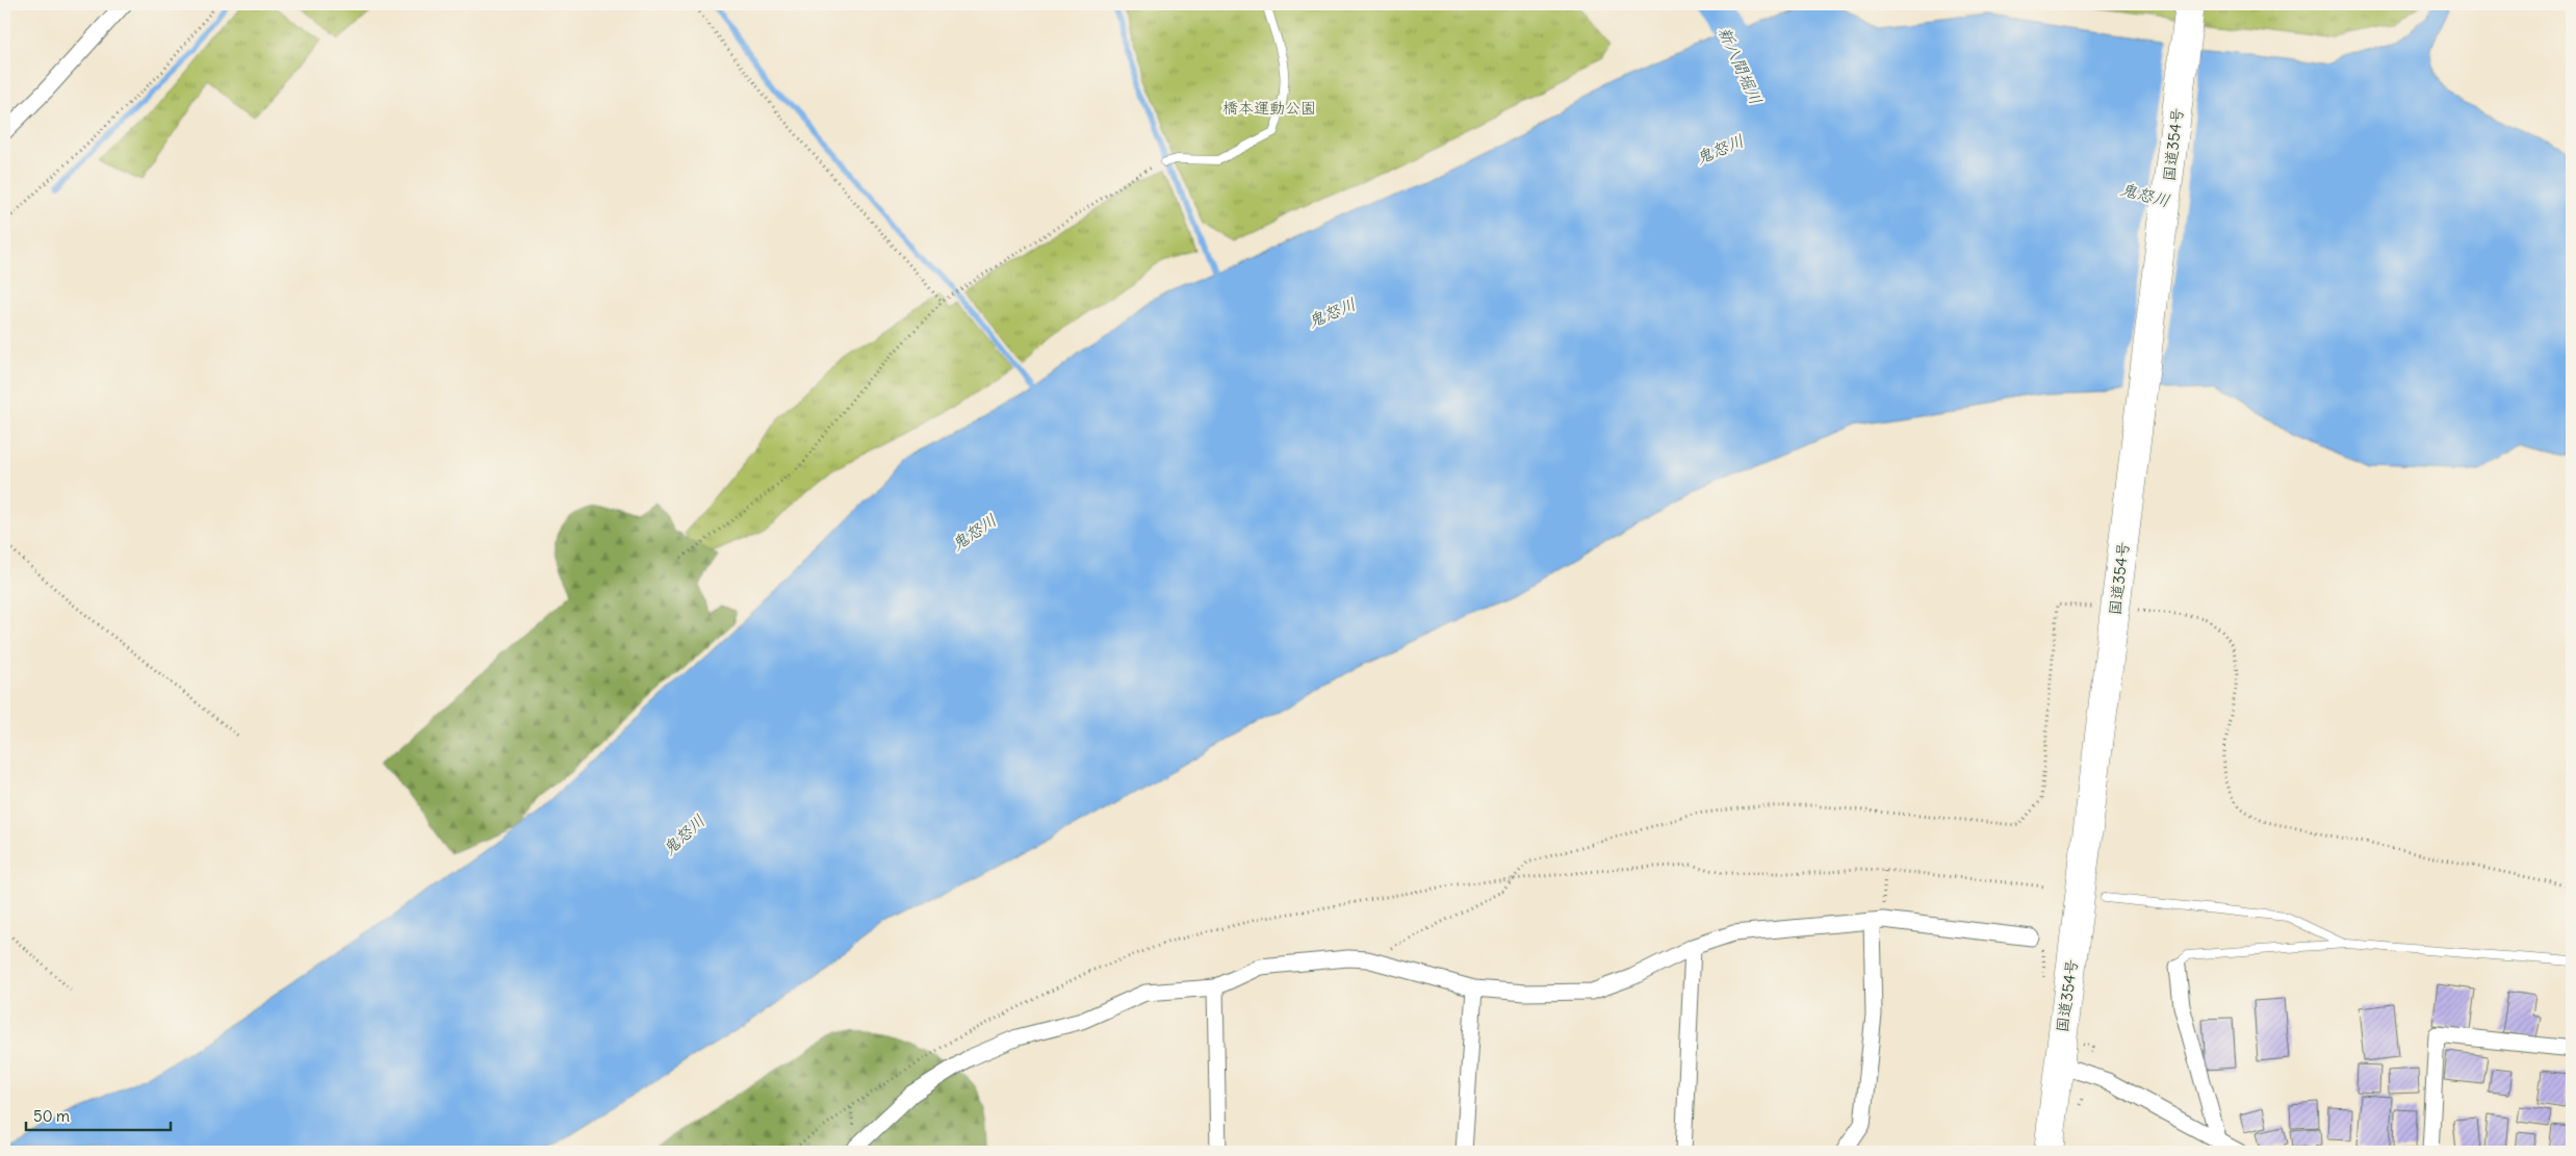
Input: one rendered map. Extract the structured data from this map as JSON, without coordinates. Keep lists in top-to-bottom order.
{
  "streets": {
    "highway": ["国道354号"]
  },
  "water": ["新八間堀川", "鬼怒川"],
  "parks": ["橋本運動公園"],
  "scale_bar": "50 m"
}
